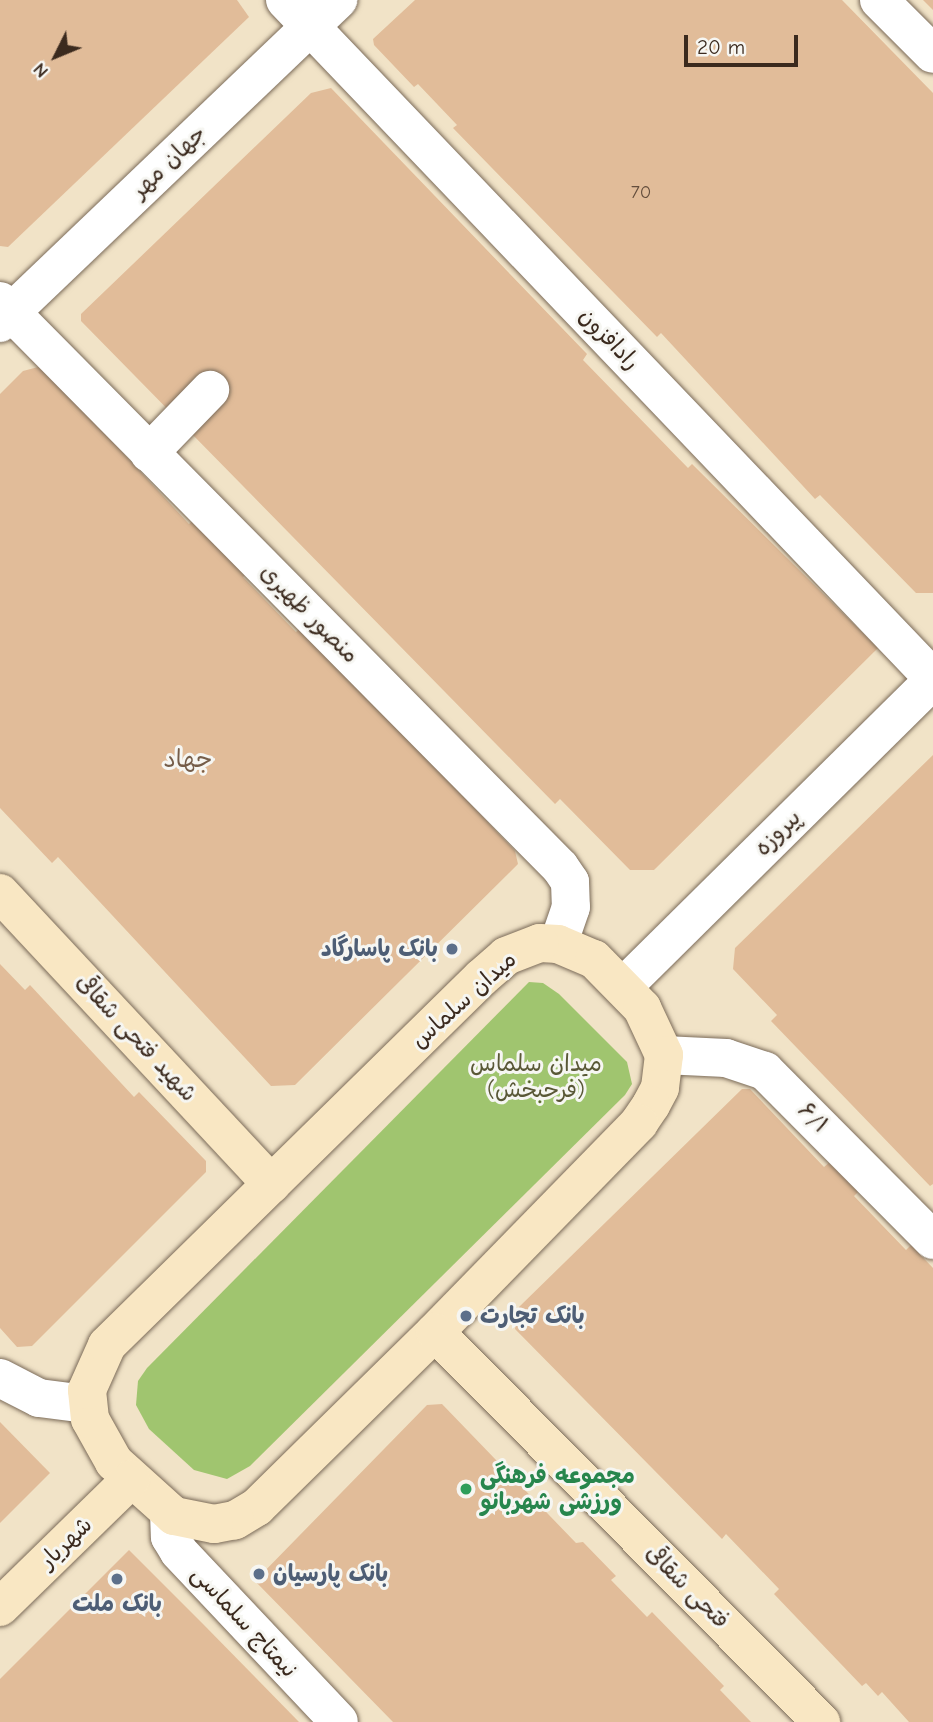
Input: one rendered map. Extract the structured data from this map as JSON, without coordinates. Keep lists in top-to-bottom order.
{
  "streets": {
    "main road": [
      "میدان سلماس",
      "شهید فتحی شقاقی",
      "شهریار",
      "فتحی شقاقی"
    ],
    "street": [
      "جهان مهر",
      "رادافزون",
      "منصور ظهیری",
      "پیروزه",
      "۶/۱",
      "نیمتاج سلماسی"
    ]
  },
  "crossings": [
    ["جهان مهر", "رادافزون"],
    ["جهان مهر", "منصور ظهیری"],
    ["رادافزون", "پیروزه"],
    ["منصور ظهیری", "میدان سلماس"],
    ["میدان سلماس", "شهید فتحی شقاقی"]
  ],
  "districts": ["جهاد"],
  "parks": ["میدان سلماس (فرحبخش)"],
  "places": [
    "بانک پاسارگاد",
    "بانک تجارت",
    "مجموعه فرهنگی ورزشی شهربانو",
    "بانک پارسیان",
    "بانک ملت"
  ],
  "house_numbers": ["70"],
  "scale_bar": "20 m",
  "north": "bottom left"
}
